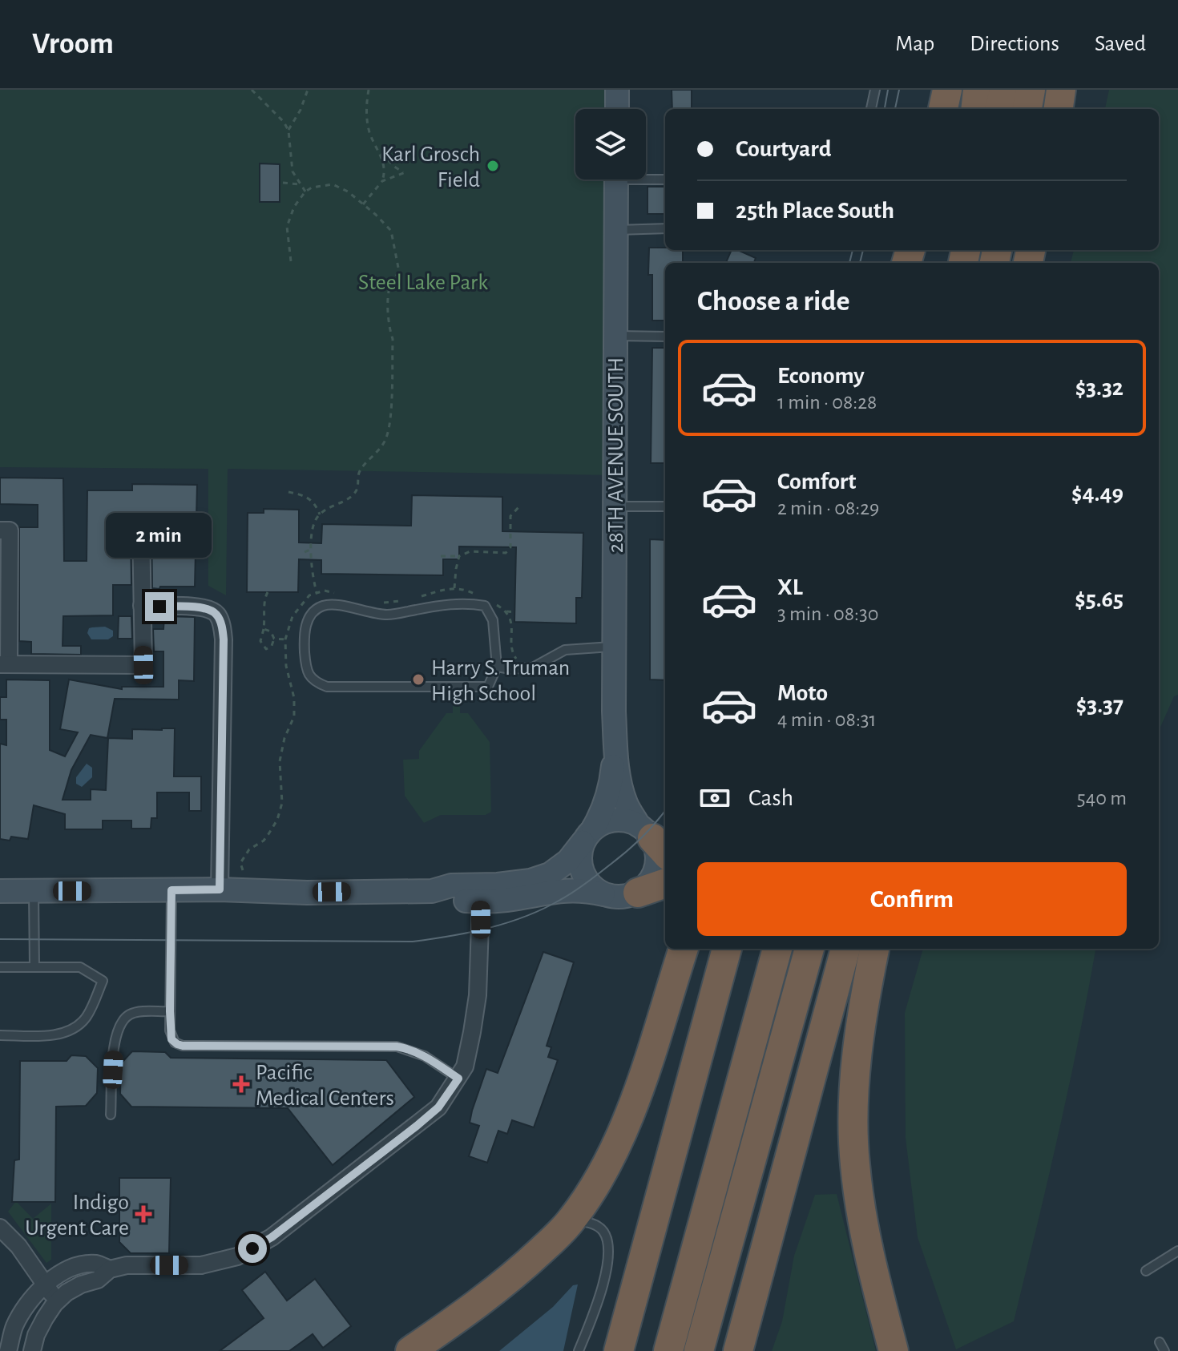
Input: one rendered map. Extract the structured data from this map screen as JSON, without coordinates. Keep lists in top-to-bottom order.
{
  "streets": {
    "street": ["28TH AVENUE SOUTH"]
  },
  "parks": ["Steel Lake Park"],
  "places": {
    "other": ["Karl Grosch Field", "Harry S. Truman High School"],
    "health": ["Pacific Medical Centers", "Indigo Urgent Care"]
  },
  "page": {
    "header": "Vroom",
    "nav": ["Map", "Directions", "Saved"],
    "banner": ["Courtyard", "25th Place South"],
    "heading": "Choose a ride",
    "list": [
      {
        "name": "Economy",
        "note": "1 min · 08:28",
        "value": "$3.32"
      },
      {
        "name": "Comfort",
        "note": "2 min · 08:29",
        "value": "$4.49"
      },
      {
        "name": "XL",
        "note": "3 min · 08:30",
        "value": "$5.65"
      },
      {
        "name": "Moto",
        "note": "4 min · 08:31",
        "value": "$3.37"
      }
    ],
    "bubble": "2 min",
    "pay": ["Cash", "540 m"],
    "buttons": "Confirm"
  }
}
